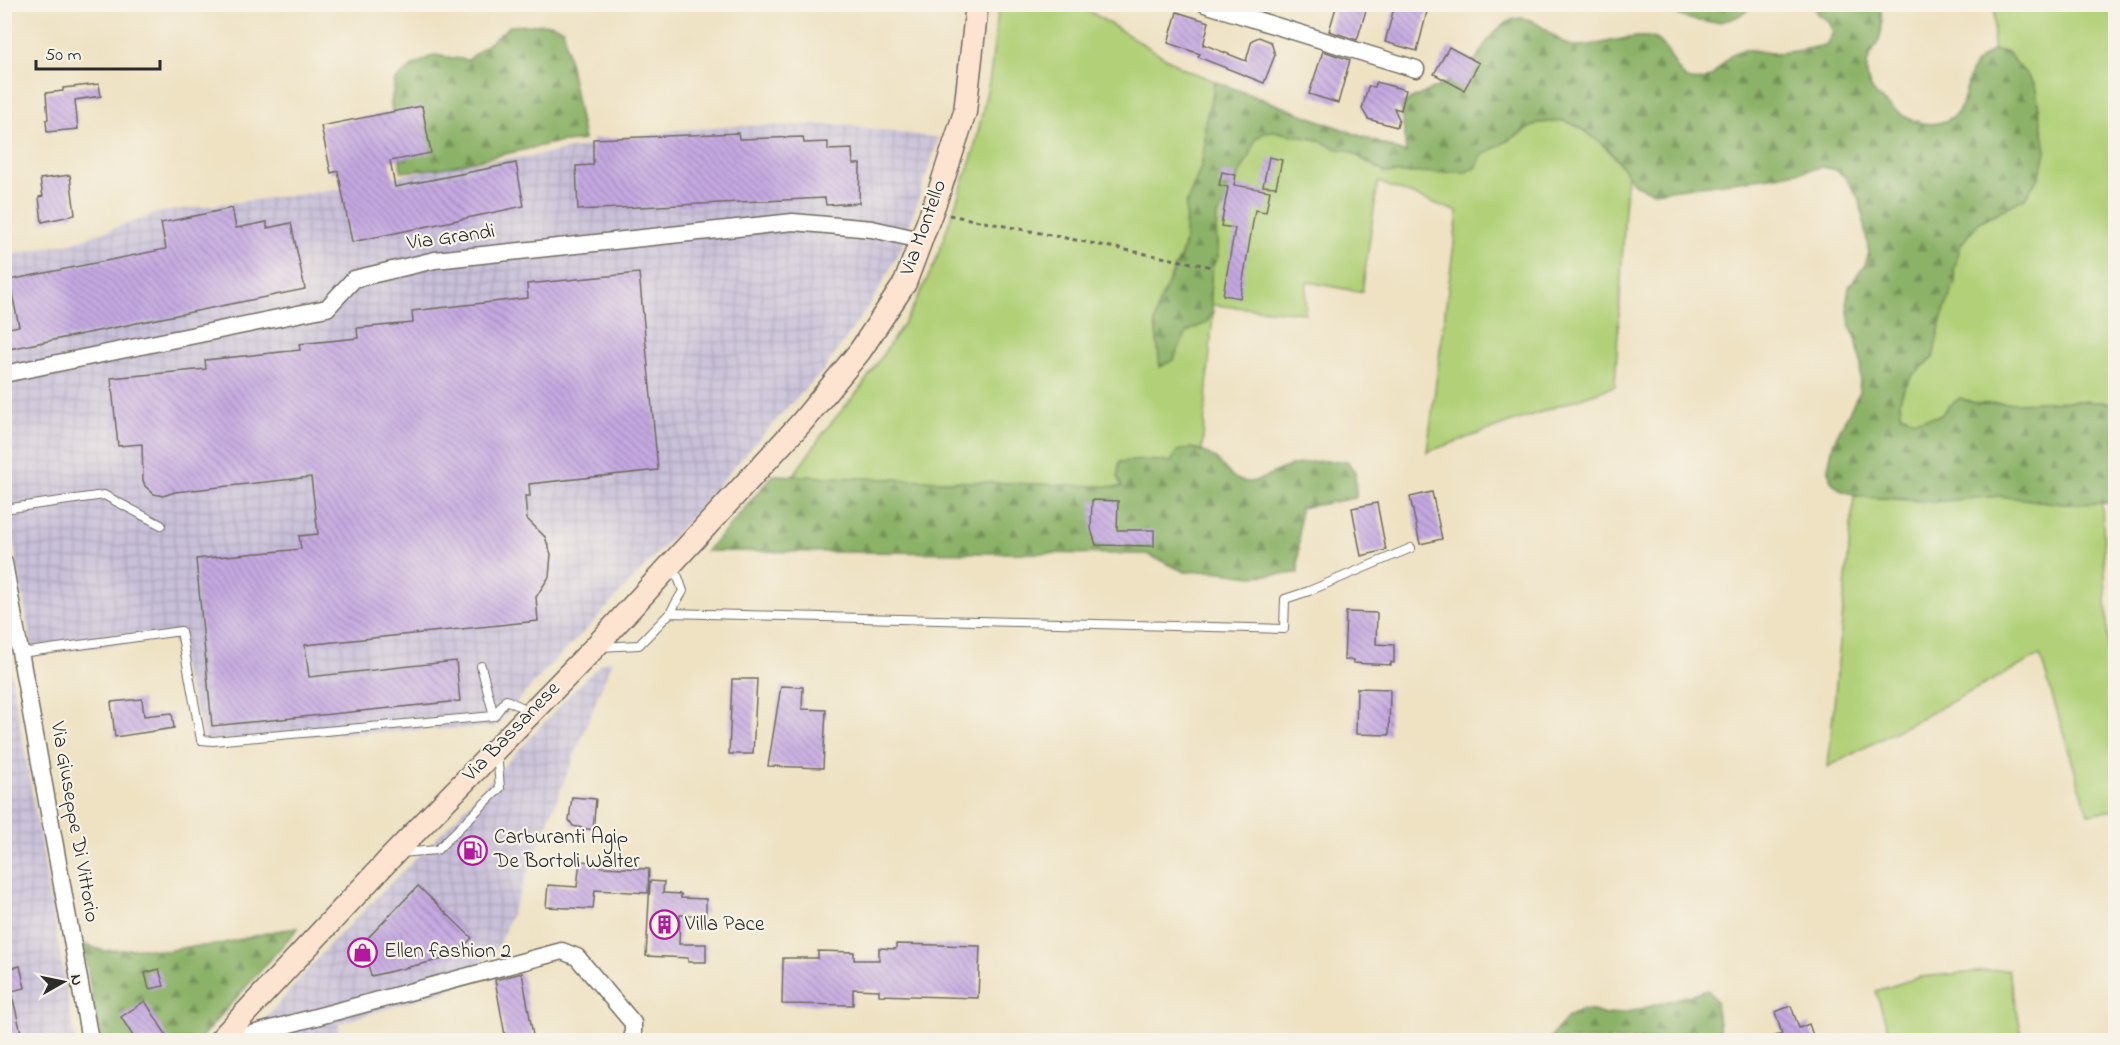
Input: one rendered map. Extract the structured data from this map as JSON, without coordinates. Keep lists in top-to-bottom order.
{
  "streets": {
    "main road": ["Via Montello", "Via Bassanese"],
    "street": ["Via Grandi", "Via Giuseppe Di Vittorio"]
  },
  "crossings": [
    ["Via Montello", "Via Grandi"],
    ["Via Montello", "Via Bassanese"]
  ],
  "places": {
    "fuel station": ["Carburanti Agip De Bortoli Walter"],
    "building": ["Villa Pace"],
    "shop": ["Ellen fashion 2"]
  },
  "scale_bar": "50 m",
  "north": "right"
}
